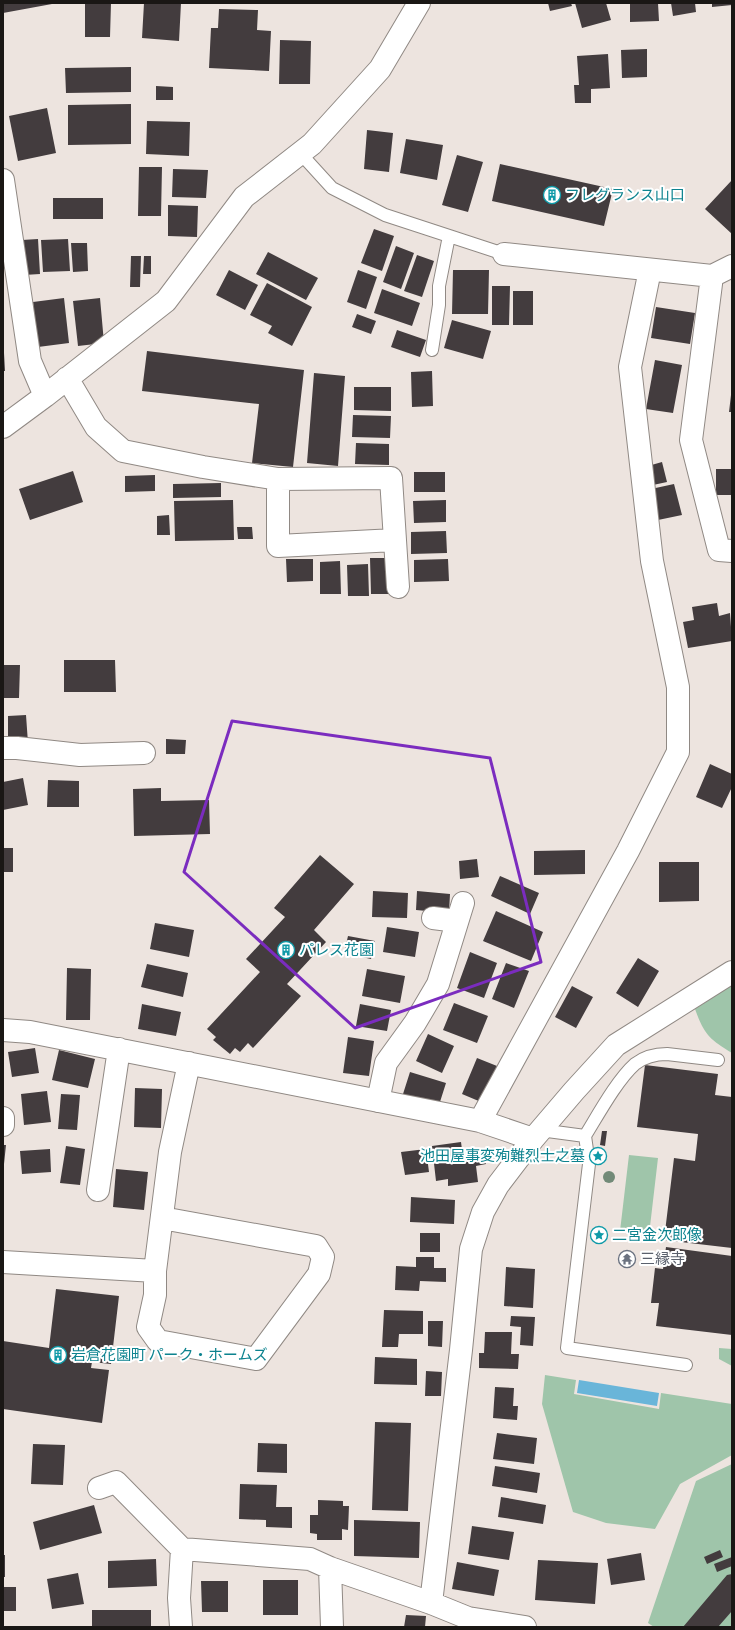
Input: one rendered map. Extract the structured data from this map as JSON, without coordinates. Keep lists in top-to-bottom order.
{
  "places": {
    "building": ["フレグランス山口", "パレス花園", "岩倉花園町 パーク・ホームズ"],
    "place": ["池田屋事変殉難烈士之墓", "二宮金次郎像"],
    "temple": ["三縁寺"]
  }
}
